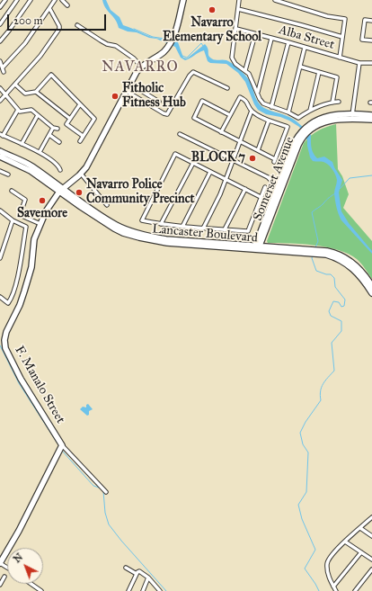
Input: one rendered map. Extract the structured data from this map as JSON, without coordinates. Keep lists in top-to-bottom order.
{
  "streets": {
    "street": [
      "Alba Street",
      "Somerset Avenue",
      "Lancaster Boulevard",
      "F. Manalo Street"
    ]
  },
  "crossings": [
    ["Somerset Avenue", "Lancaster Boulevard"],
    ["Lancaster Boulevard", "F. Manalo Street"]
  ],
  "districts": ["NAVARRO"],
  "places": [
    "Navarro Elementary School",
    "Fitholic Fitness Hub",
    "BLOCK 7",
    "Navarro Police Community Precinct",
    "Savemore"
  ],
  "scale_bar": "200 m",
  "north": "top left"
}
